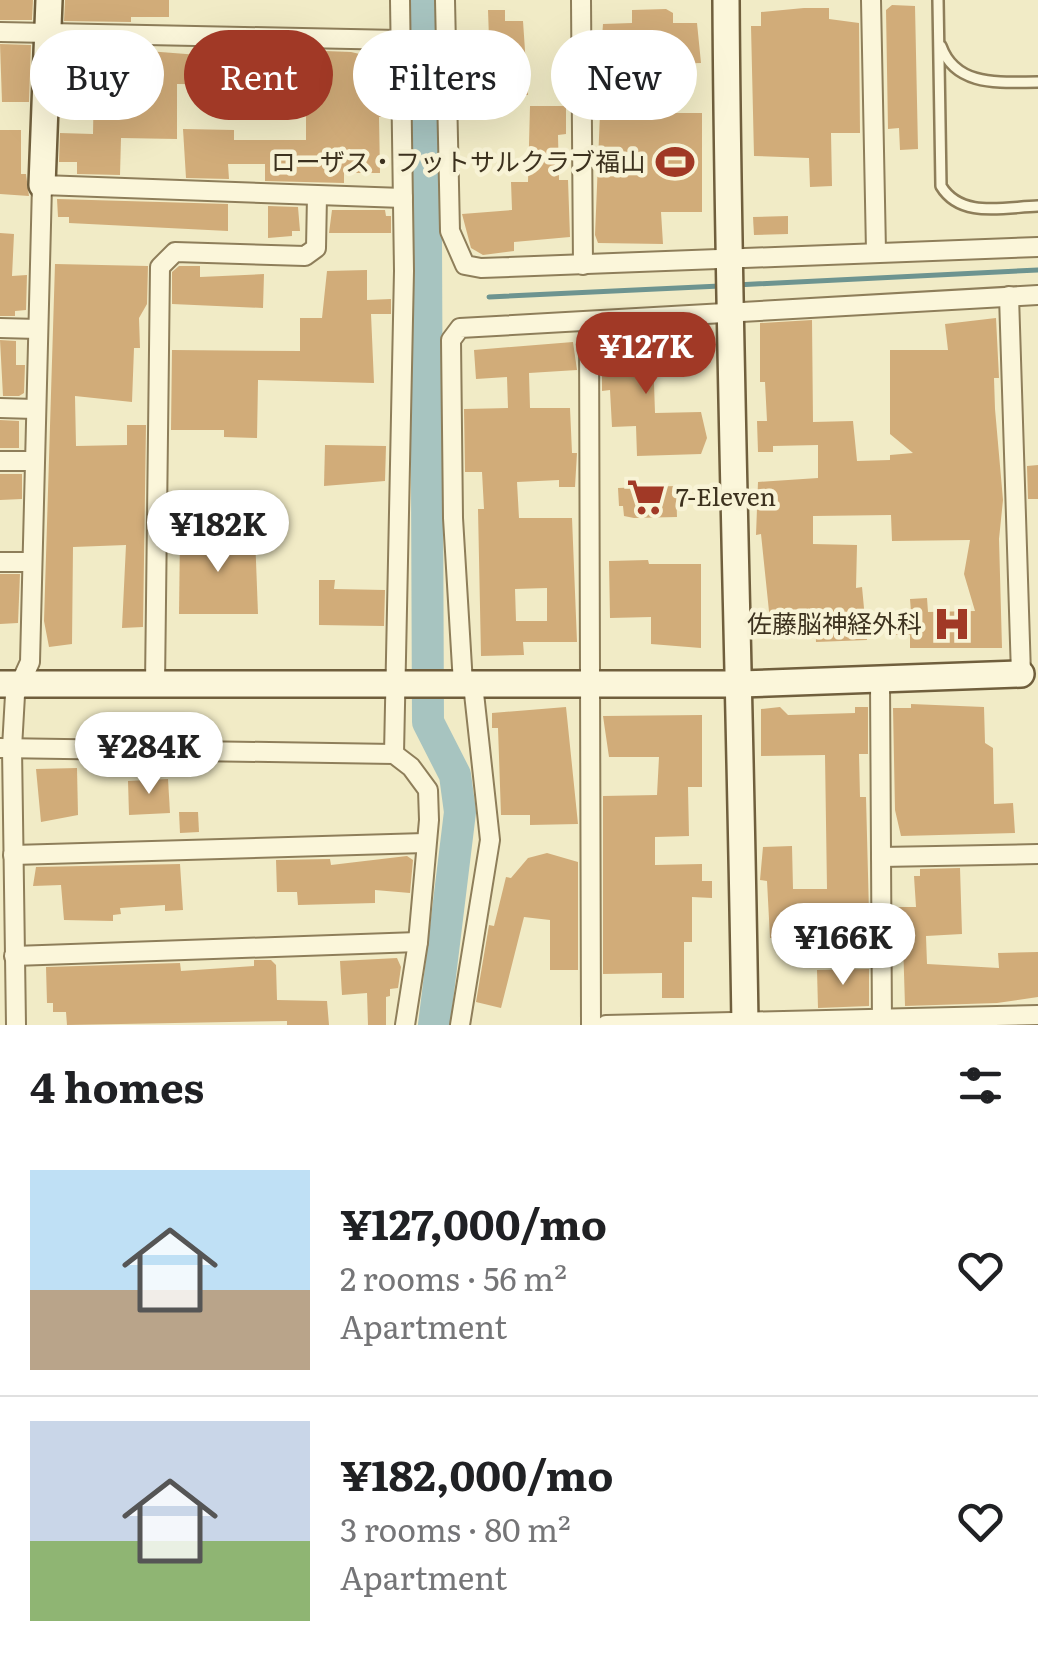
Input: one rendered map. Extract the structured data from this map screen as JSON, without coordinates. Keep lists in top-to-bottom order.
{
  "places": {
    "sports": ["ローザス・フットサルクラブ福山"],
    "supermarket": ["7-Eleven"],
    "hospital": ["佐藤脳神経外科"]
  },
  "page": {
    "chip": [
      "Buy",
      "Rent",
      "Filters",
      "New"
    ],
    "price": [
      "¥127K",
      "¥182K",
      "¥284K",
      "¥166K"
    ],
    "heading": "4 homes",
    "list": [
      {
        "name": "¥127,000/mo",
        "note": "2 rooms · 56 m² · Apartment"
      },
      {
        "name": "¥182,000/mo",
        "note": "3 rooms · 80 m² · Apartment"
      }
    ]
  }
}
